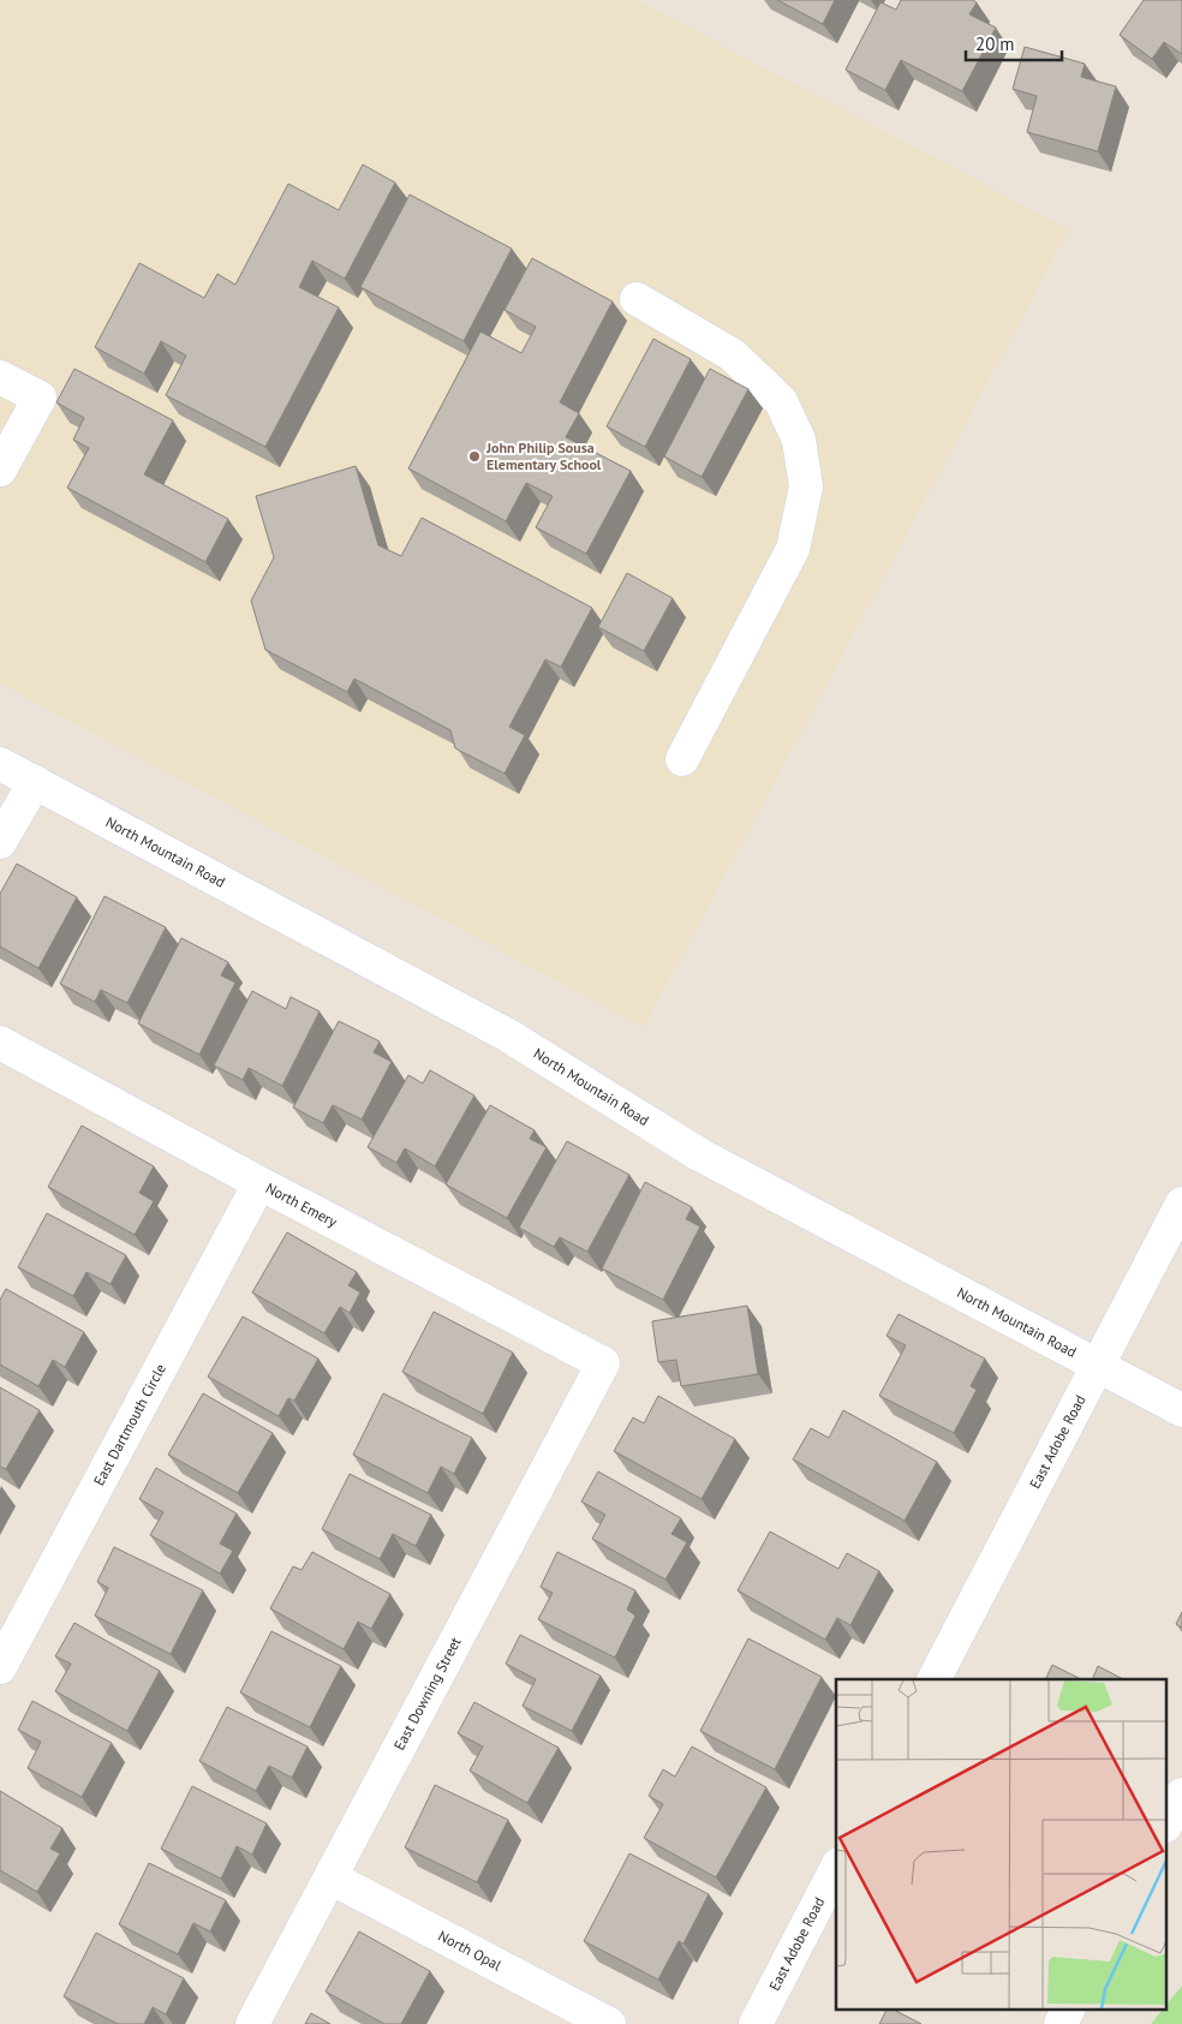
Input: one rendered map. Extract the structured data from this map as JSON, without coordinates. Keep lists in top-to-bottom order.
{
  "streets": {
    "street": [
      "North Mountain Road",
      "North Emery",
      "East Dartmouth Circle",
      "East Adobe Road",
      "East Downing Street",
      "North Opal"
    ]
  },
  "crossings": [
    ["North Mountain Road", "East Adobe Road"],
    ["North Emery", "East Dartmouth Circle"],
    ["North Emery", "East Downing Street"],
    ["East Downing Street", "North Opal"]
  ],
  "places": ["John Philip Sousa Elementary School"],
  "scale_bar": "20 m"
}
